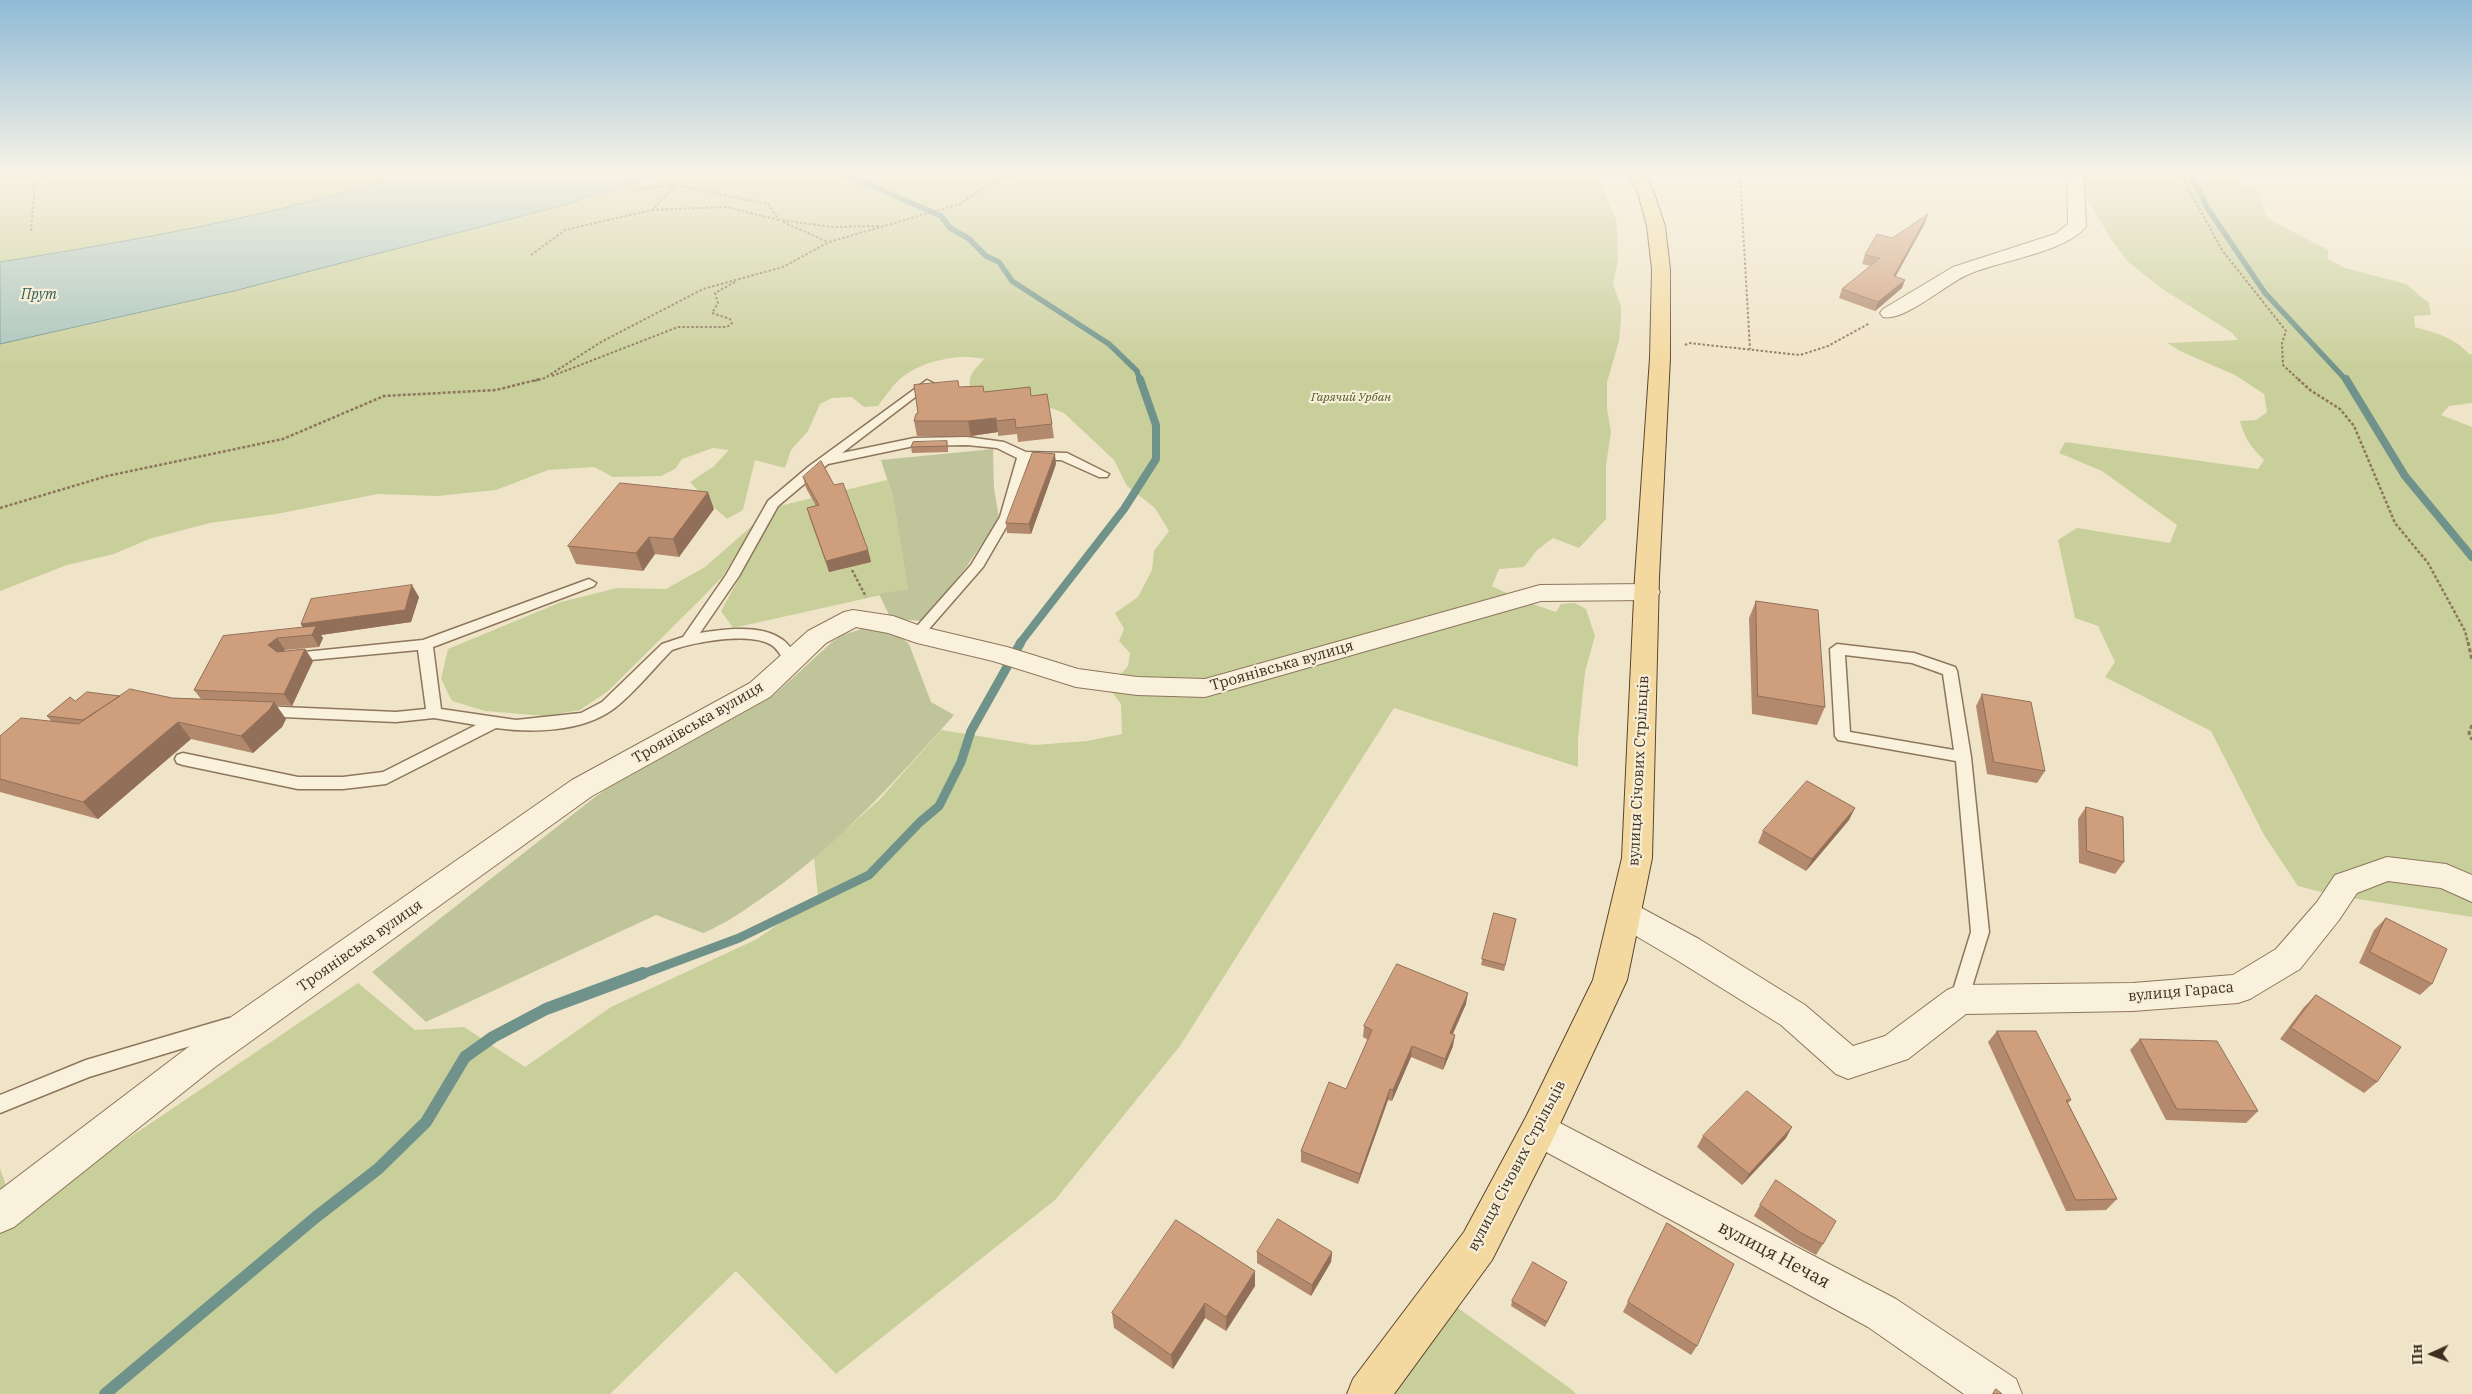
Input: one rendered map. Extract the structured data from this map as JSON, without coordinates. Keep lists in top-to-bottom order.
{
  "streets": {
    "main road": ["вулиця Січових Стрільців"],
    "street": ["Троянівська вулиця", "вулиця Гараса", "вулиця Нечая"]
  },
  "crossings": [
    ["Троянівська вулиця", "вулиця Січових Стрільців"],
    ["вулиця Січових Стрільців", "вулиця Нечая"]
  ],
  "water": ["Прут"],
  "parks": ["Гарячий Урбан"],
  "north": "left"
}
